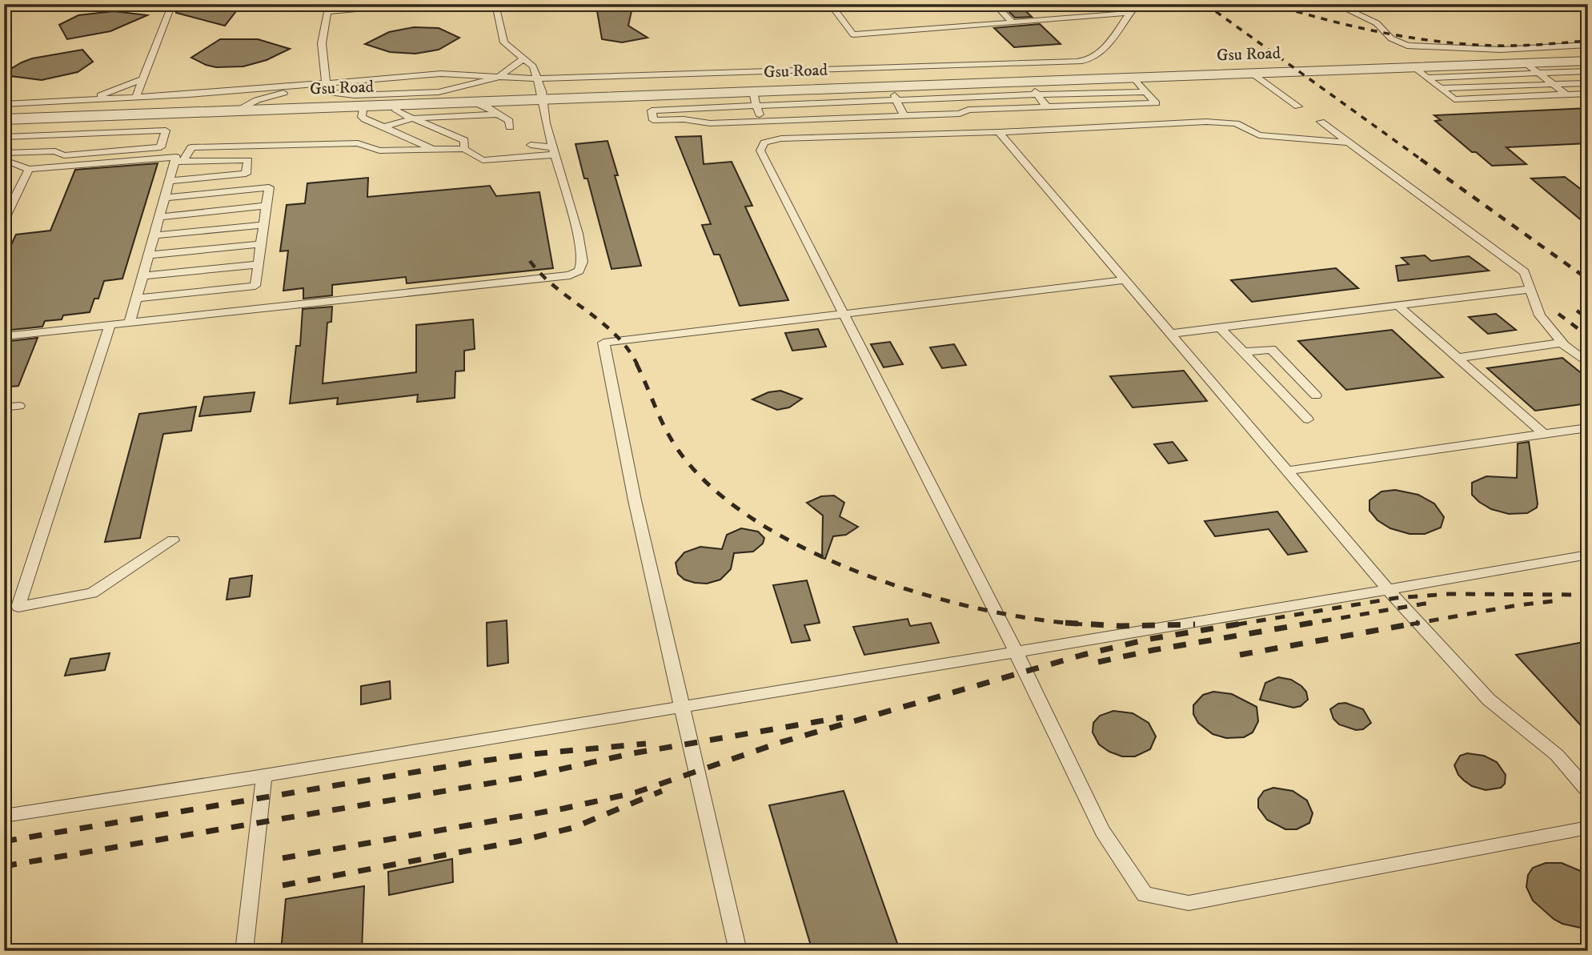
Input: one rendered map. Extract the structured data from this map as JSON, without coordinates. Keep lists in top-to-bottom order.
{
  "streets": {
    "street": ["Gsu Road"]
  }
}
